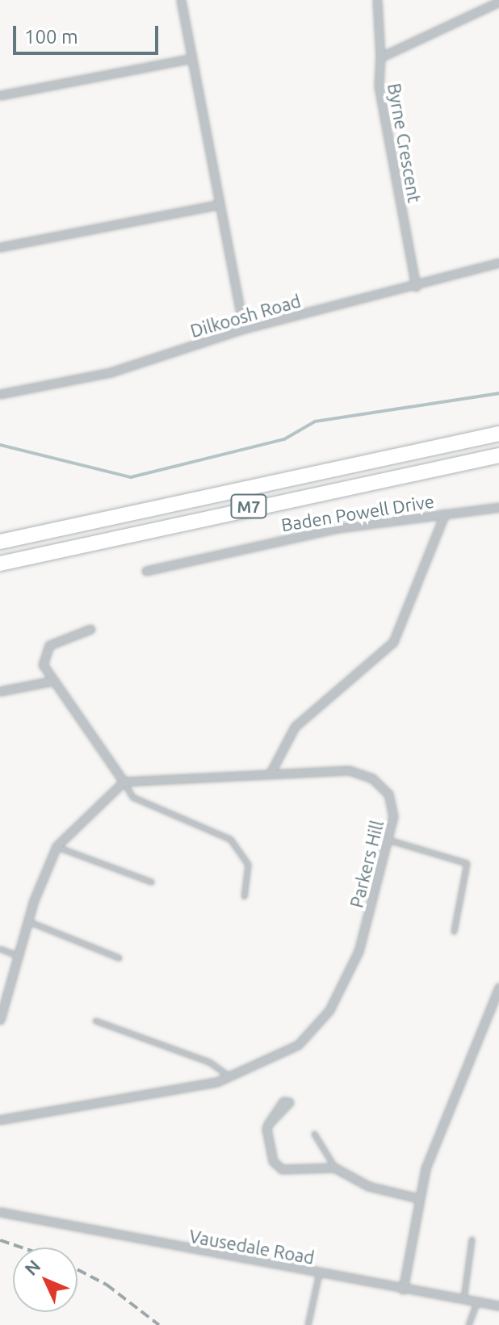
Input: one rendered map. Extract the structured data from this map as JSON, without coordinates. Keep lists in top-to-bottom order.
{
  "streets": {
    "highway": ["M7"],
    "street": [
      "Byrne Crescent",
      "Dilkoosh Road",
      "Baden Powell Drive",
      "Parkers Hill",
      "Vausedale Road"
    ]
  },
  "crossings": [
    ["Byrne Crescent", "Dilkoosh Road"]
  ],
  "scale_bar": "100 m",
  "north": "top left"
}
